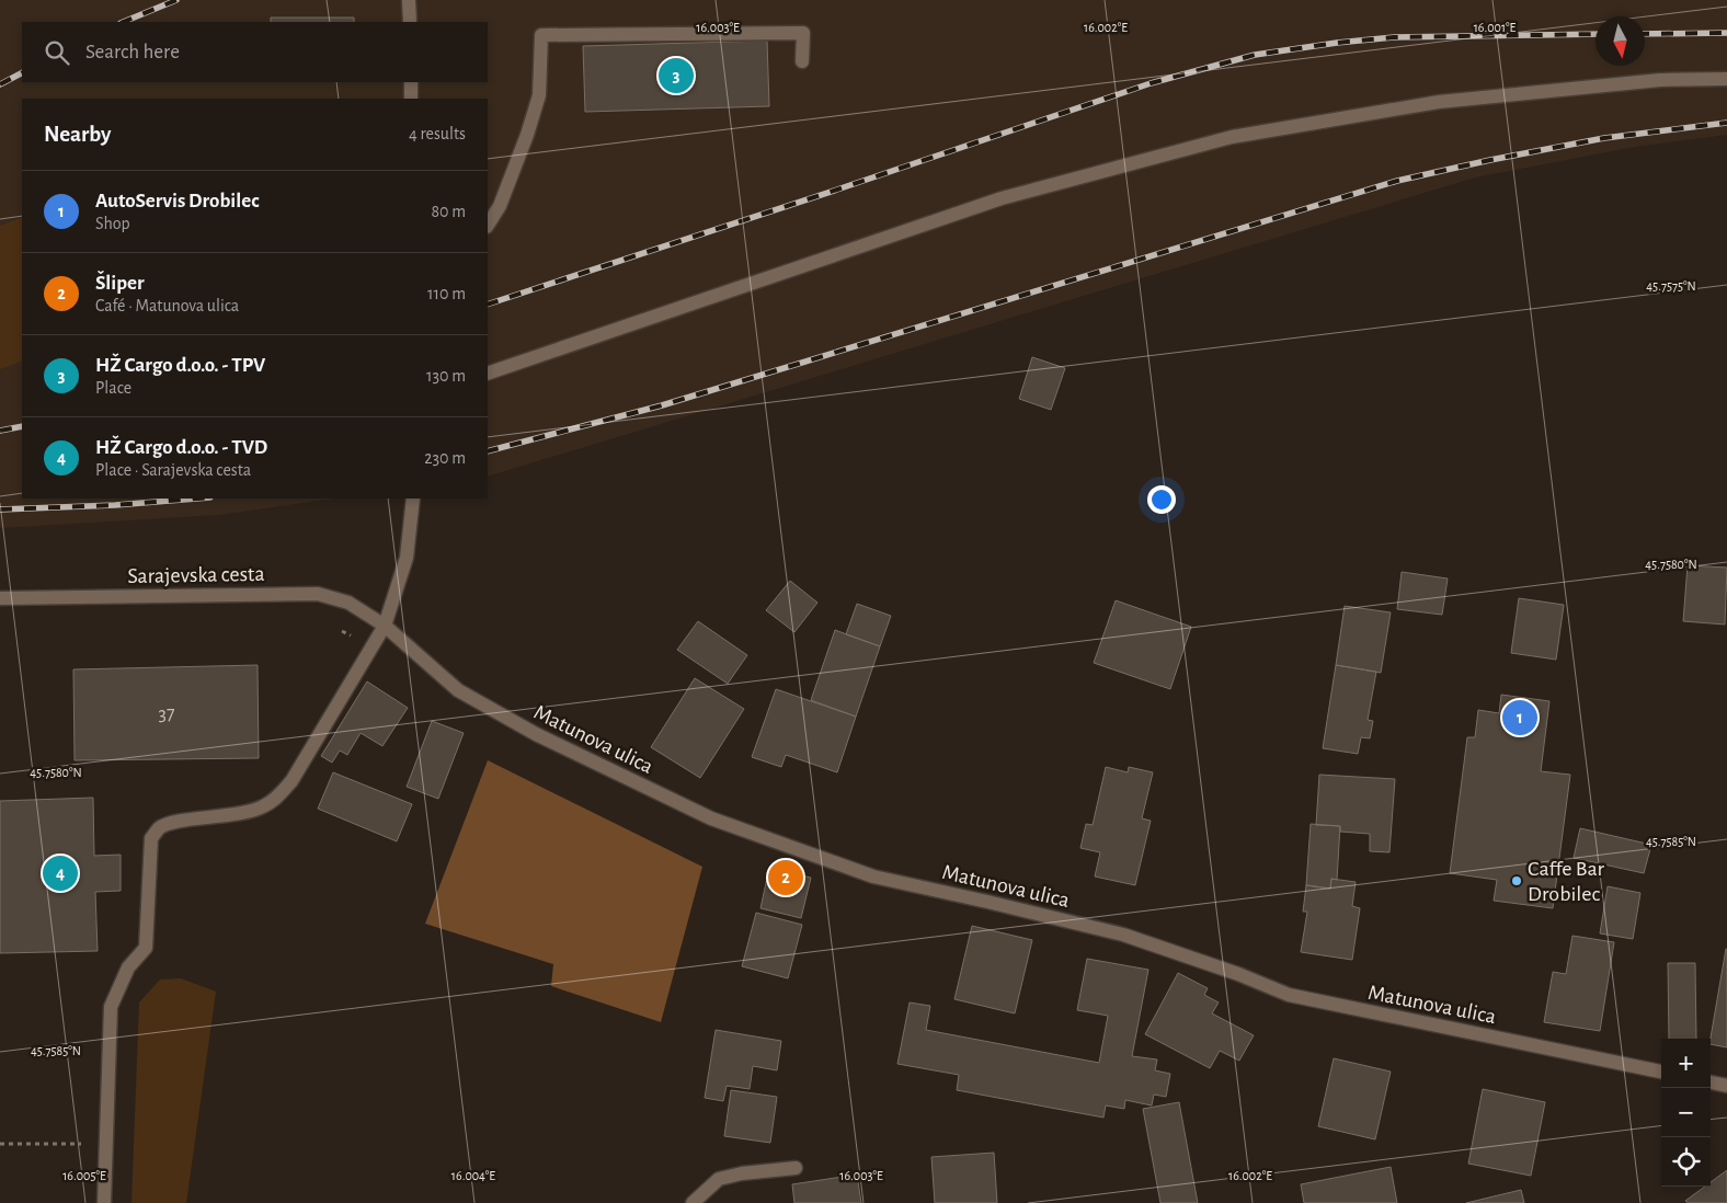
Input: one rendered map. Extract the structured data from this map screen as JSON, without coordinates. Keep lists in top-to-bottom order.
{
  "streets": {
    "street": ["Sarajevska cesta", "Matunova ulica"]
  },
  "crossings": [
    ["Sarajevska cesta", "Matunova ulica"]
  ],
  "places": ["Caffe Bar Drobilec"],
  "house_numbers": ["37"],
  "north": "bottom",
  "page": {
    "search": "Search here",
    "pins": [
      "3",
      "1",
      "4",
      "2"
    ],
    "heading": ["Nearby", "4 results"],
    "list": [
      {
        "mark": "1",
        "name": "AutoServis Drobilec",
        "note": "Shop",
        "value": "80 m"
      },
      {
        "mark": "2",
        "name": "Šliper",
        "note": "Café · Matunova ulica",
        "value": "110 m"
      },
      {
        "mark": "3",
        "name": "HŽ Cargo d.o.o. - TPV",
        "note": "Place",
        "value": "130 m"
      },
      {
        "mark": "4",
        "name": "HŽ Cargo d.o.o. - TVD",
        "note": "Place · Sarajevska cesta",
        "value": "230 m"
      }
    ],
    "map_buttons": ["+", "−"]
  },
  "coordinates": [
    "16.003°E",
    "16.002°E",
    "16.001°E",
    "45.7575°N",
    "45.7580°N",
    "45.7585°N",
    "16.005°E",
    "16.004°E"
  ]
}
